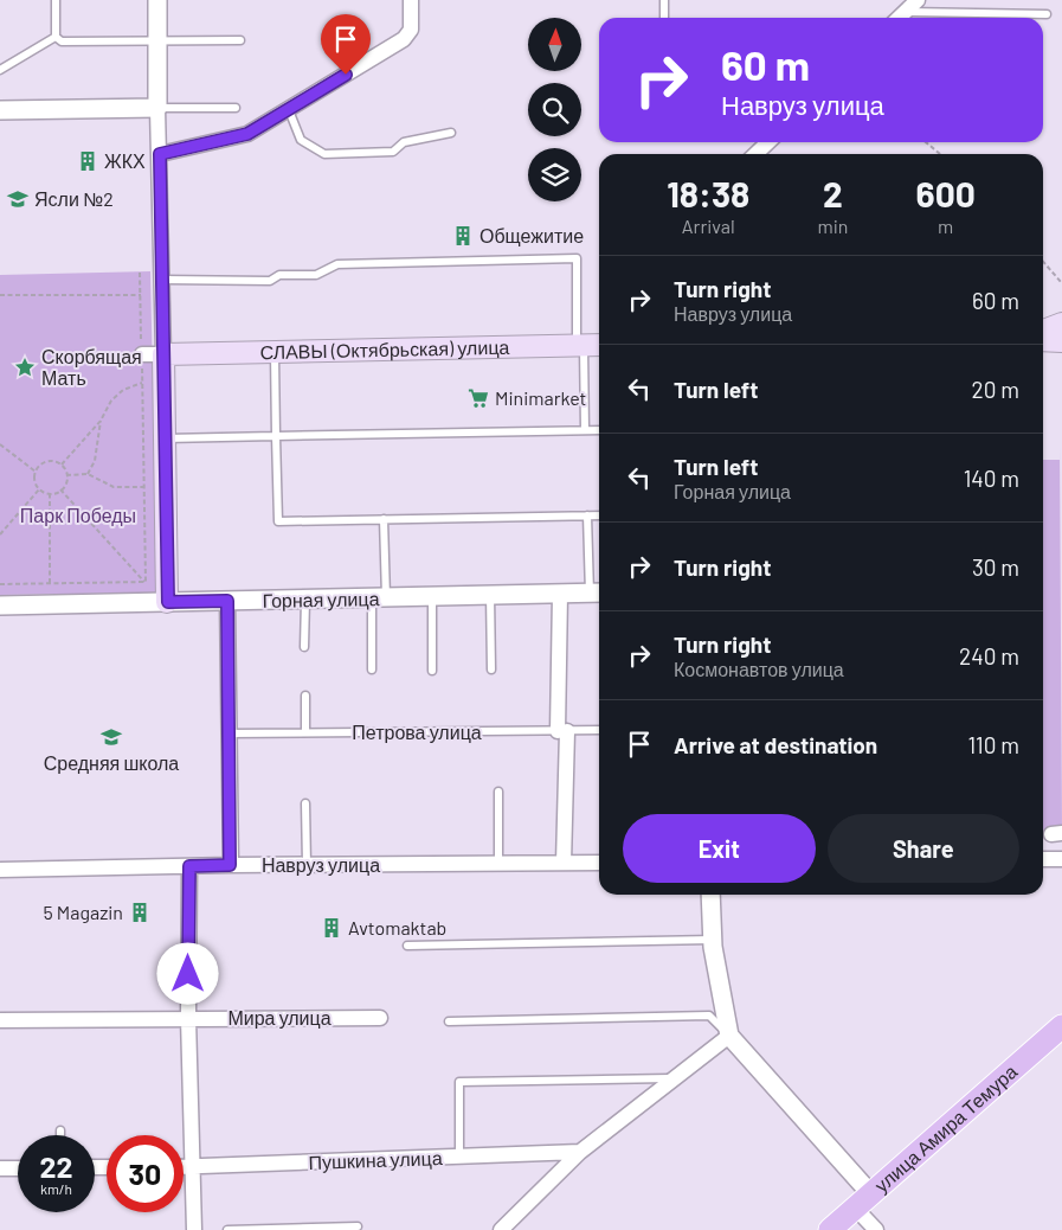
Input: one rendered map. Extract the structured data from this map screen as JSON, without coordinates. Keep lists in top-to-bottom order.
{
  "streets": {
    "main road": ["СЛАВЫ (Октябрьская) улица", "улица Амира Темура"],
    "street": [
      "Горная улица",
      "Навруз улица",
      "Мира улица",
      "Пушкина улица"
    ],
    "lane": ["Петрова улица"]
  },
  "parks": ["Парк Победы"],
  "places": {
    "building": [
      "ЖКХ",
      "Общежитие",
      "5 Magazin",
      "Avtomaktab"
    ],
    "school or university": ["Ясли №2", "Средняя школа"],
    "place": ["Скорбящая Мать"],
    "supermarket": ["Minimarket"]
  },
  "north": "top",
  "page": {
    "turn": ["60 m", "Навруз улица"],
    "eta": [
      "18:38",
      "Arrival",
      "2",
      "min",
      "600",
      "m"
    ],
    "list": [
      {
        "name": "Turn right",
        "note": "Навруз улица",
        "value": "60 m"
      },
      {
        "name": "Turn left",
        "value": "20 m"
      },
      {
        "name": "Turn left",
        "note": "Горная улица",
        "value": "140 m"
      },
      {
        "name": "Turn right",
        "value": "30 m"
      },
      {
        "name": "Turn right",
        "note": "Космонавтов улица",
        "value": "240 m"
      },
      {
        "name": "Arrive at destination",
        "value": "110 m"
      }
    ],
    "buttons": ["Exit", "Share"],
    "speed": "22 km/h",
    "limit": "30"
  }
}
